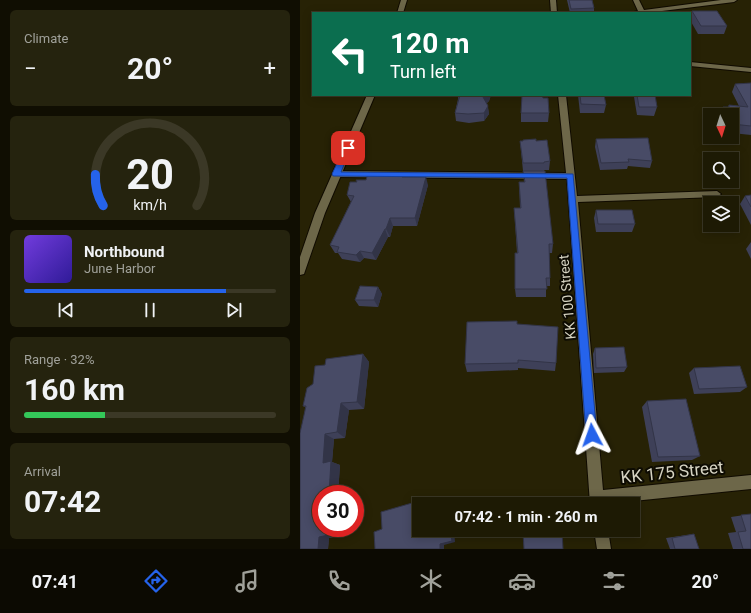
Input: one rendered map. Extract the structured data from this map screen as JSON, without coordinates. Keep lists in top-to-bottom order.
{
  "streets": {
    "street": ["KK 100 Street", "KK 175 Street"]
  },
  "north": "bottom",
  "page": {
    "tile": [
      "Climate",
      ["Range · 32%", "160 km"],
      ["Arrival", "07:42"]
    ],
    "turn": ["120 m", "Turn left"],
    "heat": ["−", "20°", "+"],
    "song": ["Northbound", "June Harbor"],
    "limit": "30",
    "trip": "07:42 · 1 min · 260 m",
    "tabs": ["07:41", "20°"],
    "gauge": ["20", "km/h"]
  }
}
